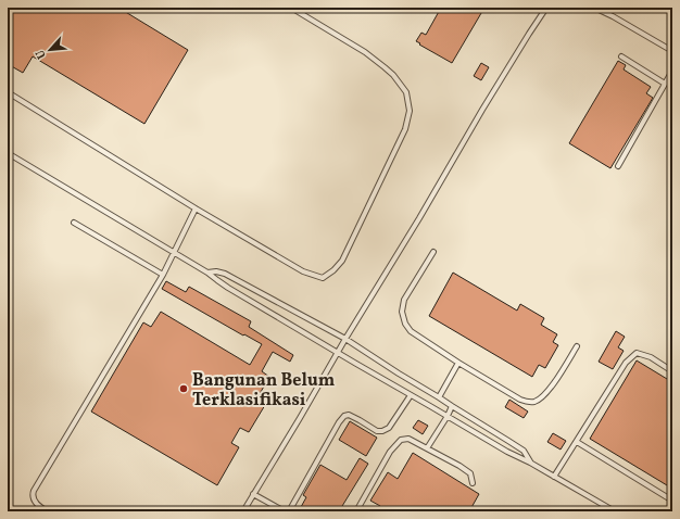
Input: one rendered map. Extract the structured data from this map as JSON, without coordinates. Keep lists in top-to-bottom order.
{
  "places": ["Bangunan Belum Terklasifikasi"],
  "north": "bottom left"
}
